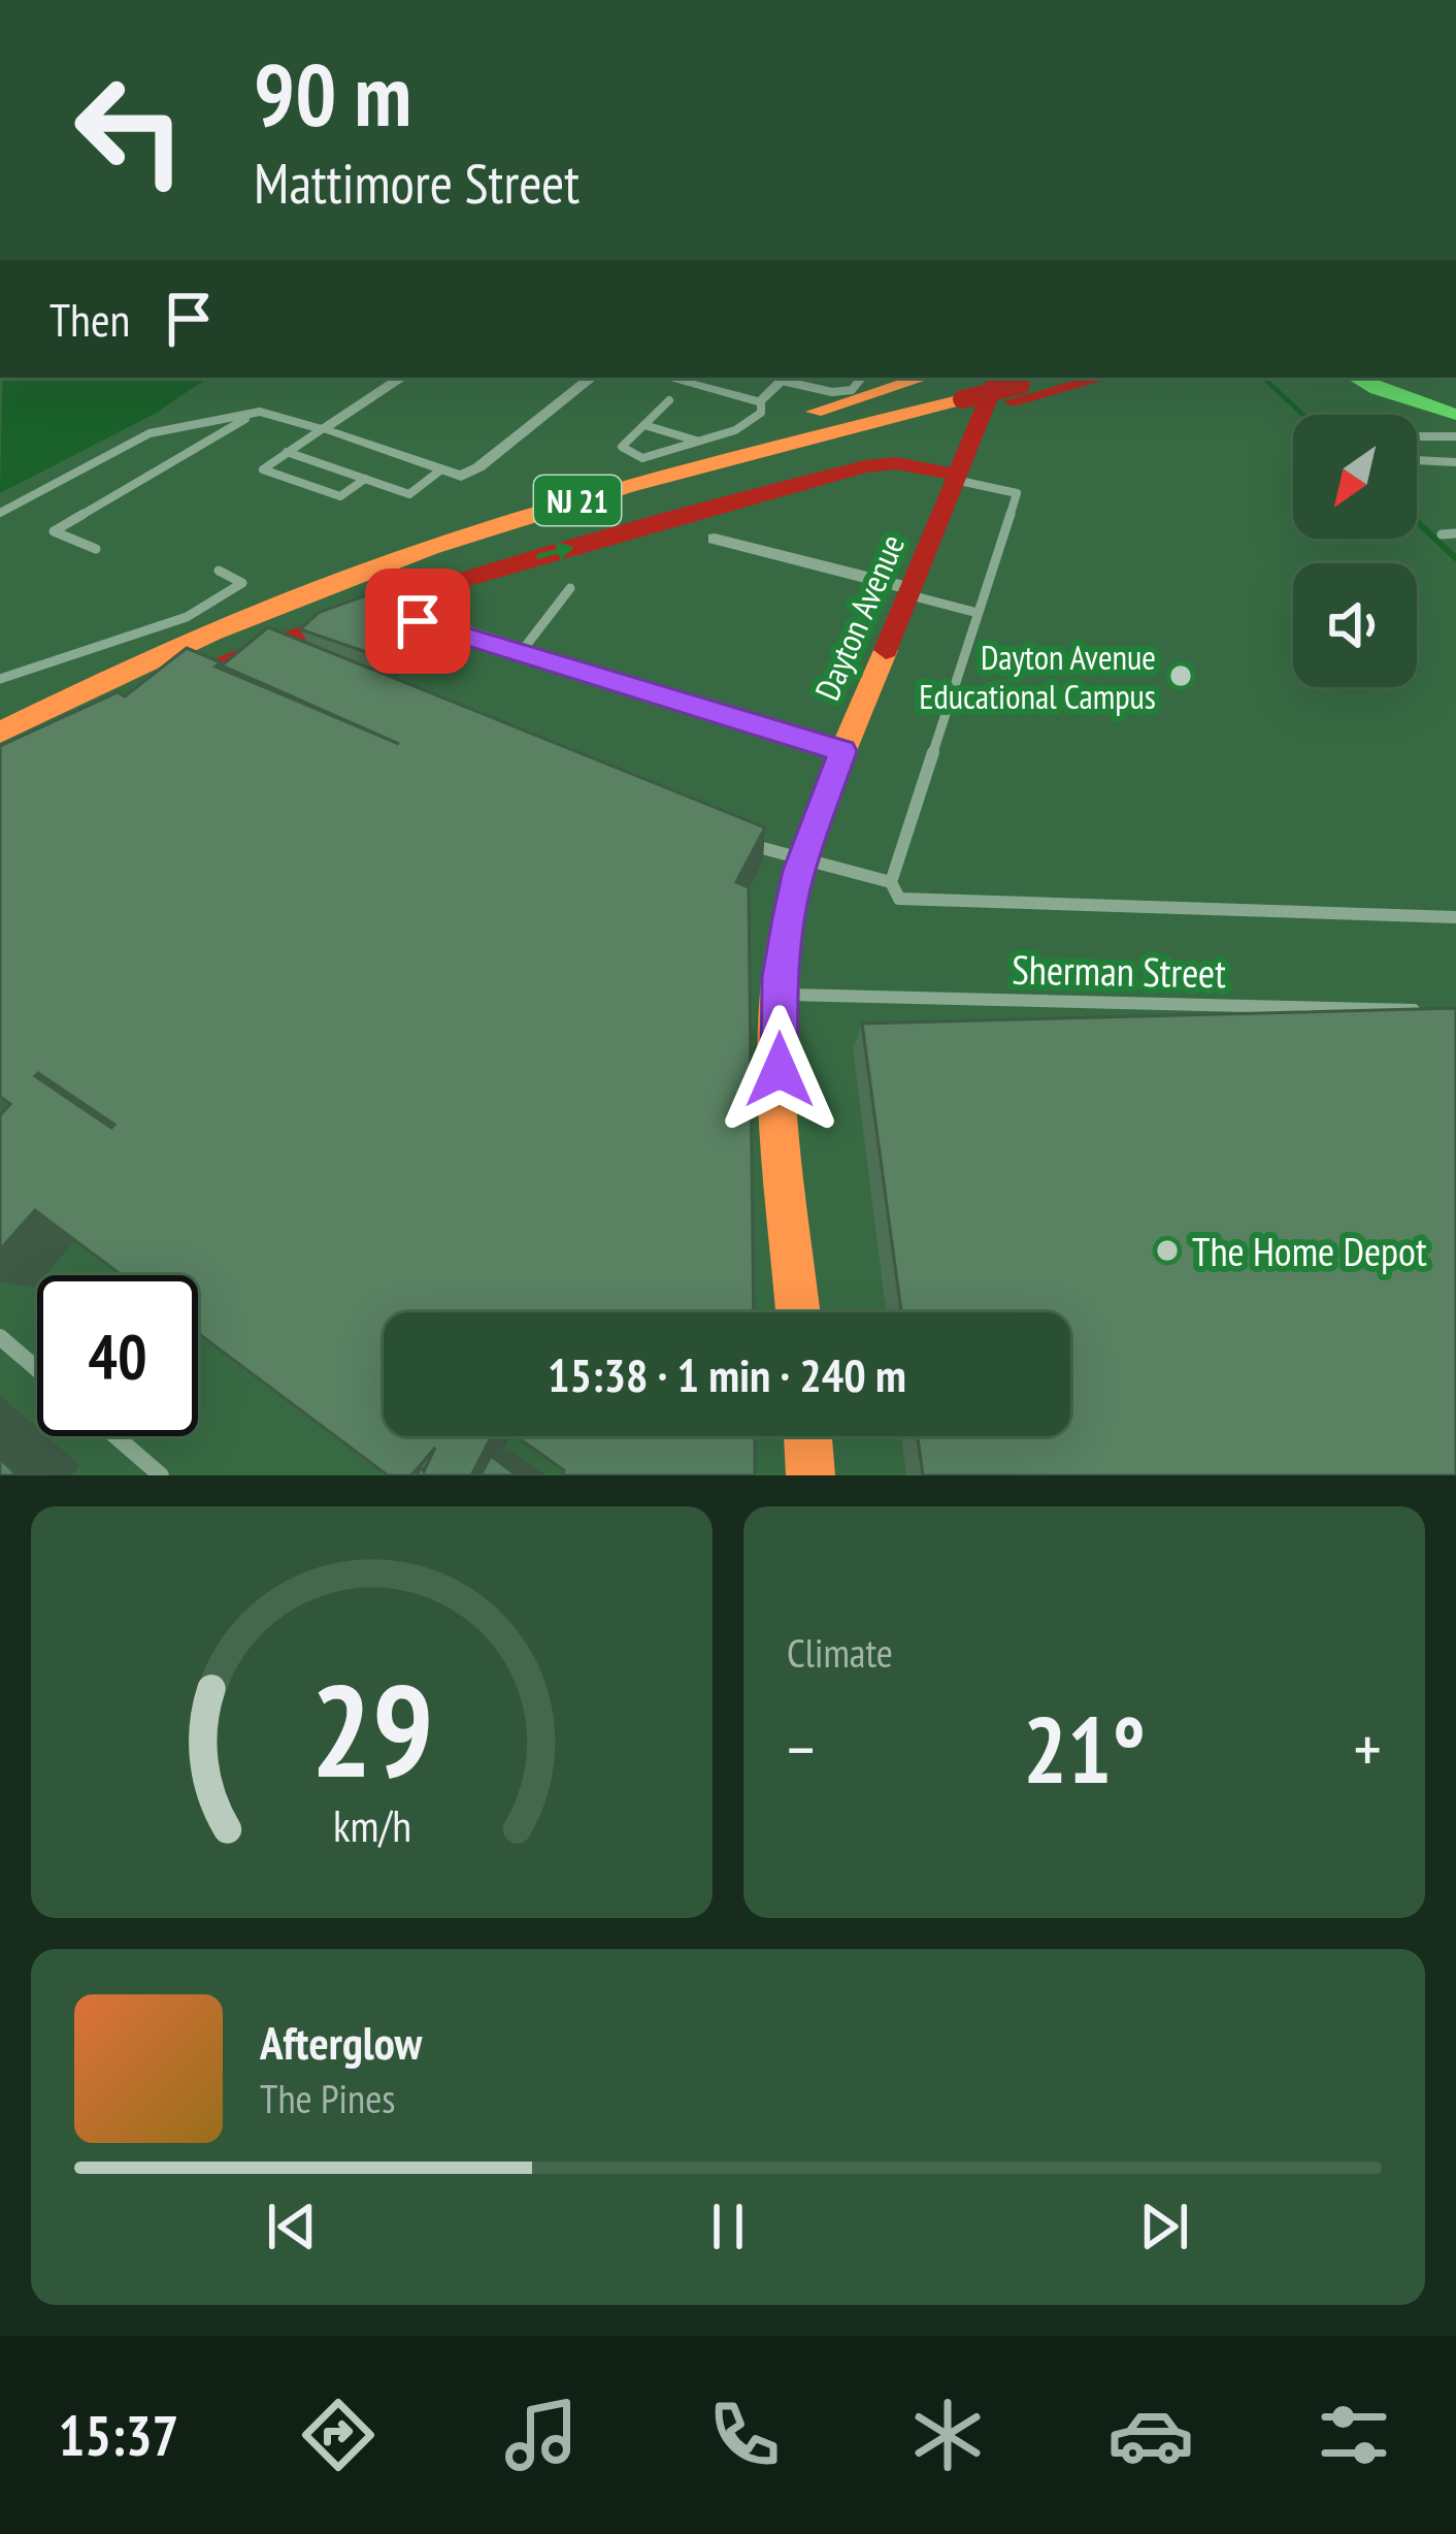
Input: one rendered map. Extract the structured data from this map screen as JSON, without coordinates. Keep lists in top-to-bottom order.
{
  "streets": {
    "main road": ["NJ 21", "Dayton Avenue"],
    "lane": ["Sherman Street"]
  },
  "crossings": [
    ["NJ 21", "Dayton Avenue"],
    ["Dayton Avenue", "Sherman Street"]
  ],
  "places": ["Dayton Avenue Educational Campus", "The Home Depot"],
  "north": "bottom left",
  "page": {
    "turn": ["90 m", "Mattimore Street"],
    "then": "Then",
    "limit": "40",
    "trip": "15:38 · 1 min · 240 m",
    "tile": "Climate",
    "heat": ["−", "21°", "+"],
    "song": ["Afterglow", "The Pines"],
    "tabs": "15:37",
    "gauge": ["29", "km/h"]
  }
}
